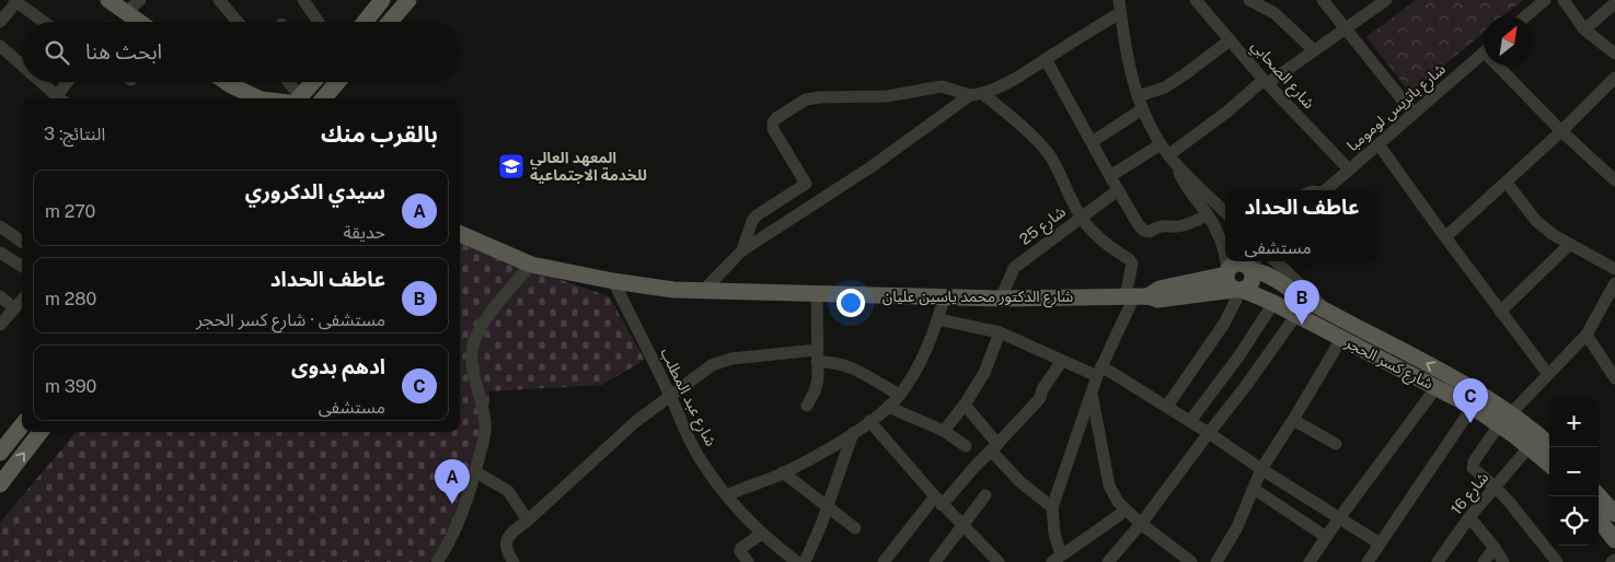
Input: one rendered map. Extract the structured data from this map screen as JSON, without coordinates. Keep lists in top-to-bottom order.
{
  "streets": {
    "main road": ["شارع الدكتور محمد ياسين عليان", "شارع كسر الحجر"],
    "street": [
      "شارع الصحابي",
      "شارع باتريس لومومبا",
      "شارع 25",
      "شارع عبد المطلب",
      "شارع 16"
    ]
  },
  "crossings": [
    ["شارع الصحابي", "شارع باتريس لومومبا"],
    ["شارع 25", "شارع الدكتور محمد ياسين عليان"],
    ["شارع الدكتور محمد ياسين عليان", "شارع كسر الحجر"],
    ["شارع الدكتور محمد ياسين عليان", "شارع عبد المطلب"],
    ["شارع كسر الحجر", "شارع 16"]
  ],
  "places": {
    "school or university": ["المعهد العالى للخدمة الاجتماعية"]
  },
  "north": "top right",
  "page": {
    "search": "ابحث هنا",
    "heading": ["بالقرب منك", "النتائج: 3"],
    "list": [
      {
        "mark": "A",
        "name": "سيدي الدكروري",
        "note": "حديقة",
        "value": "270 m"
      },
      {
        "mark": "B",
        "name": "عاطف الحداد",
        "note": "مستشفى · شارع كسر الحجر",
        "value": "280 m"
      },
      {
        "mark": "C",
        "name": "ادهم بدوى",
        "note": "مستشفى",
        "value": "390 m"
      }
    ],
    "popup": ["عاطف الحداد", "مستشفى"],
    "pins": ["B", "C", "A"],
    "map_buttons": ["+", "−"]
  }
}
